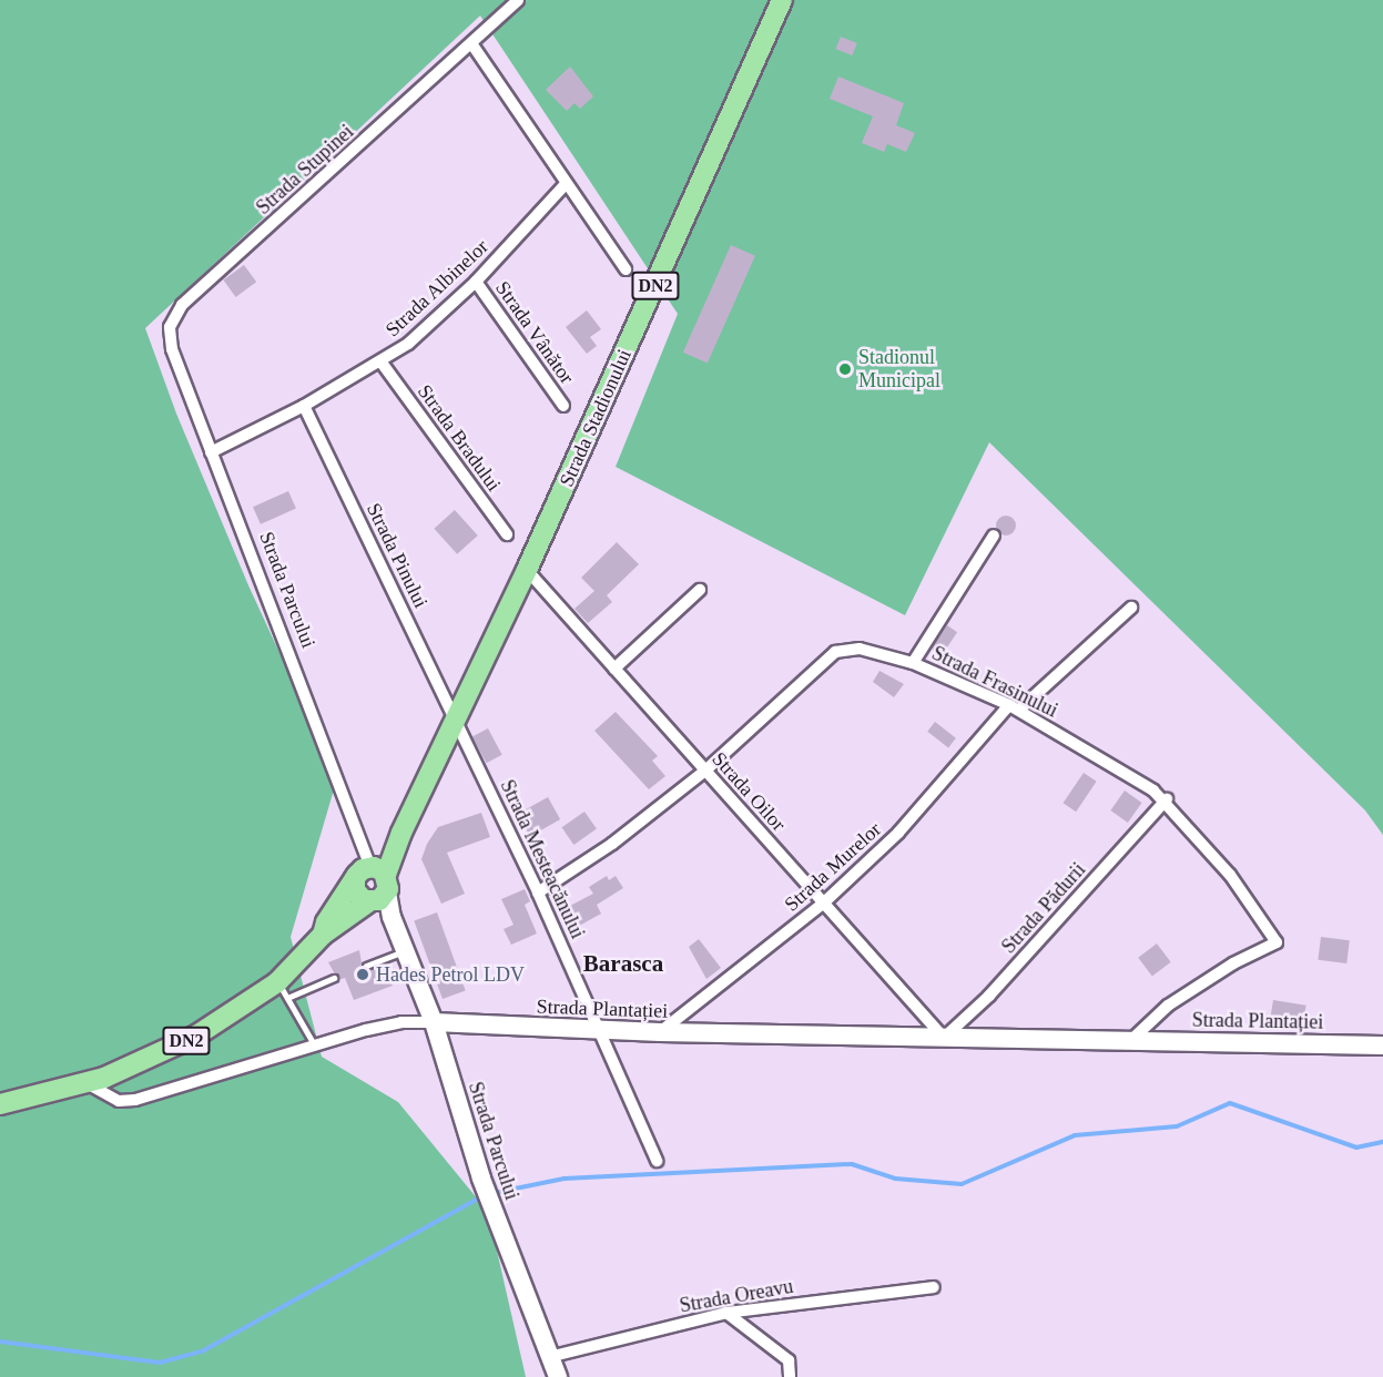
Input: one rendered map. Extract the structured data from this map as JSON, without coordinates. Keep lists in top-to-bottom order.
{
  "streets": {
    "main road": [
      "DN2",
      "Strada Stadionului",
      "Strada Parcului",
      "Strada Plantației"
    ],
    "street": [
      "Strada Stupinei",
      "Strada Albinelor",
      "Strada Vânător",
      "Strada Bradului",
      "Strada Pinului",
      "Strada Frasinului",
      "Strada Oilor",
      "Strada Mesteacănului",
      "Strada Murelor",
      "Strada Pădurii",
      "Strada Oreavu"
    ]
  },
  "crossings": [
    ["Strada Stupinei", "Strada Parcului"],
    ["DN2", "Strada Stadionului"],
    ["DN2", "Strada Parcului"],
    ["DN2", "Strada Plantației"],
    ["Strada Albinelor", "Strada Vânător"],
    ["Strada Albinelor", "Strada Bradului"],
    ["Strada Albinelor", "Strada Pinului"],
    ["Strada Albinelor", "Strada Parcului"],
    ["Strada Stadionului", "Strada Pinului"],
    ["Strada Stadionului", "Strada Parcului"],
    ["Strada Stadionului", "Strada Oilor"],
    ["Strada Stadionului", "Strada Mesteacănului"],
    ["Strada Pinului", "Strada Mesteacănului"],
    ["Strada Parcului", "Strada Plantației"],
    ["Strada Parcului", "Strada Oreavu"],
    ["Strada Frasinului", "Strada Oilor"],
    ["Strada Frasinului", "Strada Mesteacănului"],
    ["Strada Frasinului", "Strada Murelor"],
    ["Strada Frasinului", "Strada Pădurii"],
    ["Strada Frasinului", "Strada Plantației"],
    ["Strada Oilor", "Strada Murelor"],
    ["Strada Oilor", "Strada Pădurii"],
    ["Strada Oilor", "Strada Plantației"],
    ["Strada Mesteacănului", "Strada Plantației"],
    ["Strada Murelor", "Strada Plantației"],
    ["Strada Pădurii", "Strada Plantației"]
  ],
  "districts": ["Barasca"],
  "places": ["Stadionul Municipal", "Hades Petrol LDV"]
}
